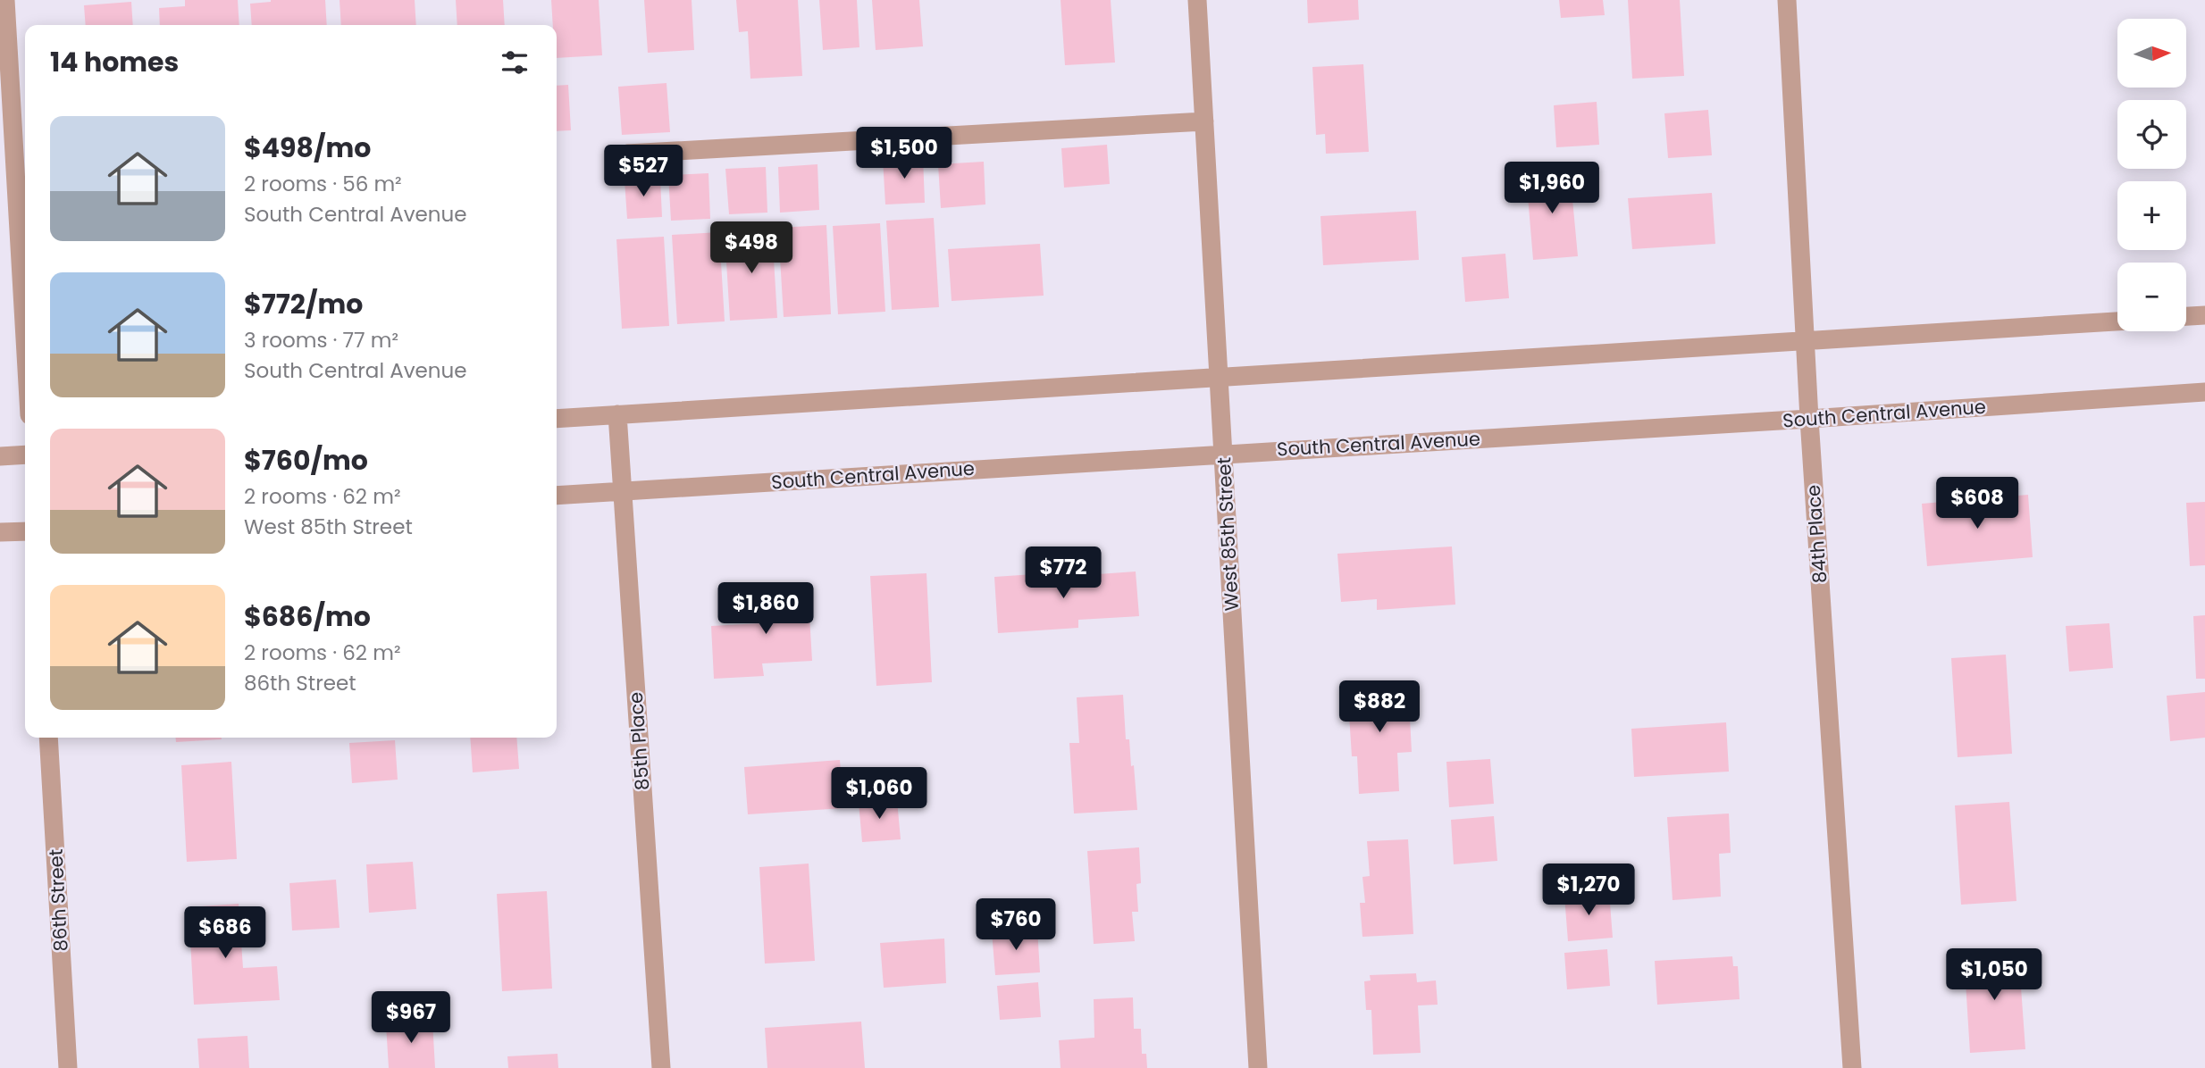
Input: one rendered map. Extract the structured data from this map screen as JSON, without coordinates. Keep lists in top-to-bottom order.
{
  "streets": {
    "street": [
      "South Central Avenue",
      "West 85th Street",
      "84th Place",
      "85th Place",
      "86th Street"
    ]
  },
  "crossings": [
    ["South Central Avenue", "West 85th Street"],
    ["South Central Avenue", "84th Place"],
    ["South Central Avenue", "85th Place"]
  ],
  "north": "right",
  "page": {
    "map_buttons": ["+", "−"],
    "heading": "14 homes",
    "list": [
      {
        "name": "$498/mo",
        "note": "2 rooms · 56 m² · South Central Avenue"
      },
      {
        "name": "$772/mo",
        "note": "3 rooms · 77 m² · South Central Avenue"
      },
      {
        "name": "$760/mo",
        "note": "2 rooms · 62 m² · West 85th Street"
      },
      {
        "name": "$686/mo",
        "note": "2 rooms · 62 m² · 86th Street"
      }
    ],
    "price": [
      "$1,500",
      "$527",
      "$1,960",
      "$498",
      "$608",
      "$772",
      "$1,860",
      "$882",
      "$1,060",
      "$1,270",
      "$760",
      "$686",
      "$1,050",
      "$967"
    ]
  }
}
